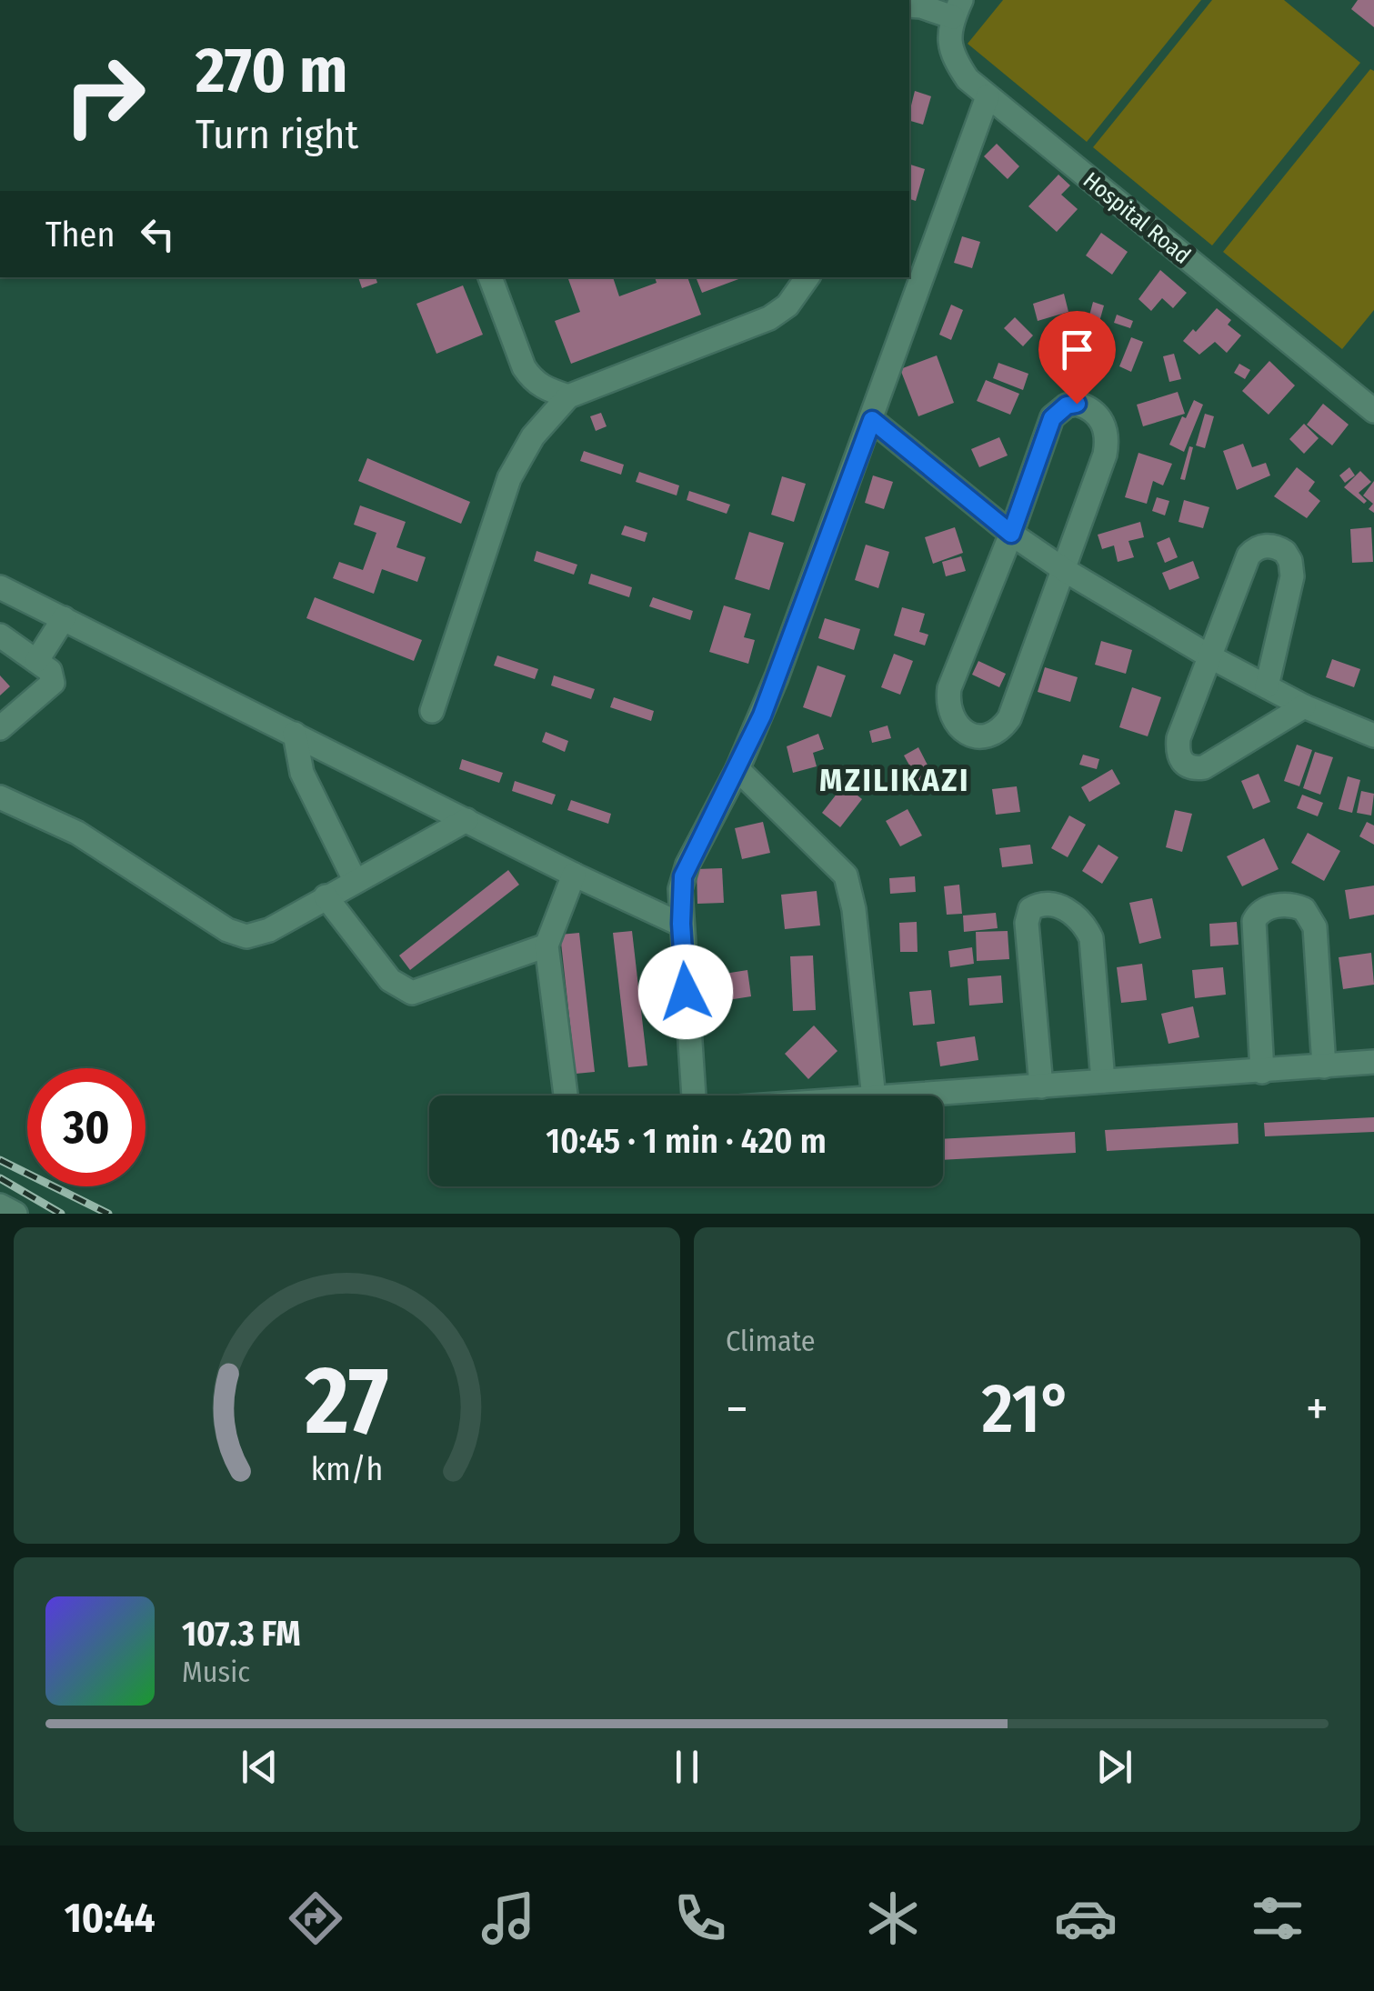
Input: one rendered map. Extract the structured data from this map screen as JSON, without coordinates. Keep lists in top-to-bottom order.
{
  "streets": {
    "street": ["Hospital Road"]
  },
  "districts": ["MZILIKAZI"],
  "page": {
    "turn": ["270 m", "Turn right"],
    "then": "Then",
    "limit": "30",
    "trip": "10:45 · 1 min · 420 m",
    "tile": "Climate",
    "heat": ["−", "21°", "+"],
    "song": ["107.3 FM", "Music"],
    "tabs": "10:44",
    "gauge": ["27", "km/h"]
  }
}
